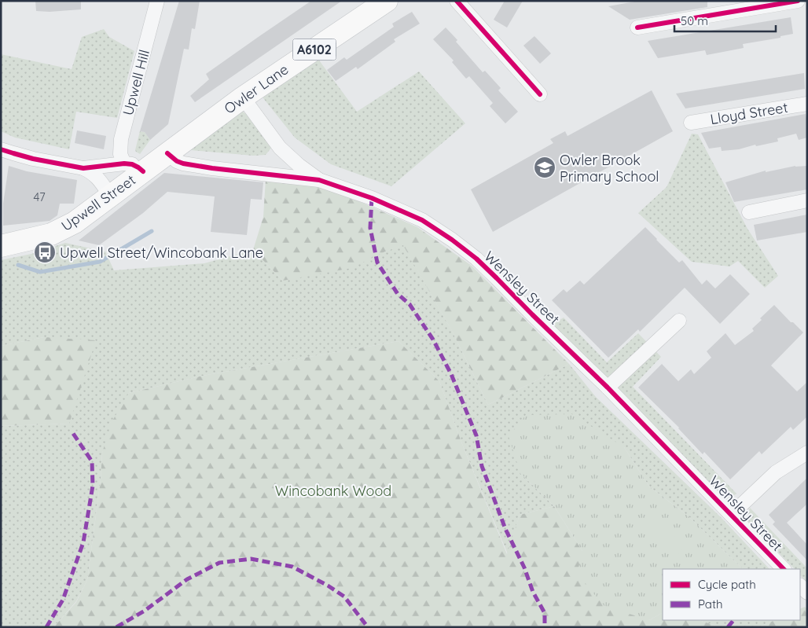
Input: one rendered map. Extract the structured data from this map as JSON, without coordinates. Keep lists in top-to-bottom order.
{
  "streets": {
    "main road": ["A6102", "Owler Lane", "Upwell Street"],
    "street": ["Upwell Hill", "Lloyd Street", "Wensley Street"]
  },
  "crossings": [
    ["Upwell Hill", "Upwell Street"],
    ["Owler Lane", "Upwell Street"],
    ["Owler Lane", "Wensley Street"],
    ["Upwell Street", "Wensley Street"]
  ],
  "parks": ["Wincobank Wood"],
  "places": {
    "school or university": ["Owler Brook Primary School"],
    "bus stop": ["Upwell Street/Wincobank Lane"]
  },
  "house_numbers": ["47"],
  "legend": ["Cycle path", "Path"],
  "scale_bar": "50 m"
}
